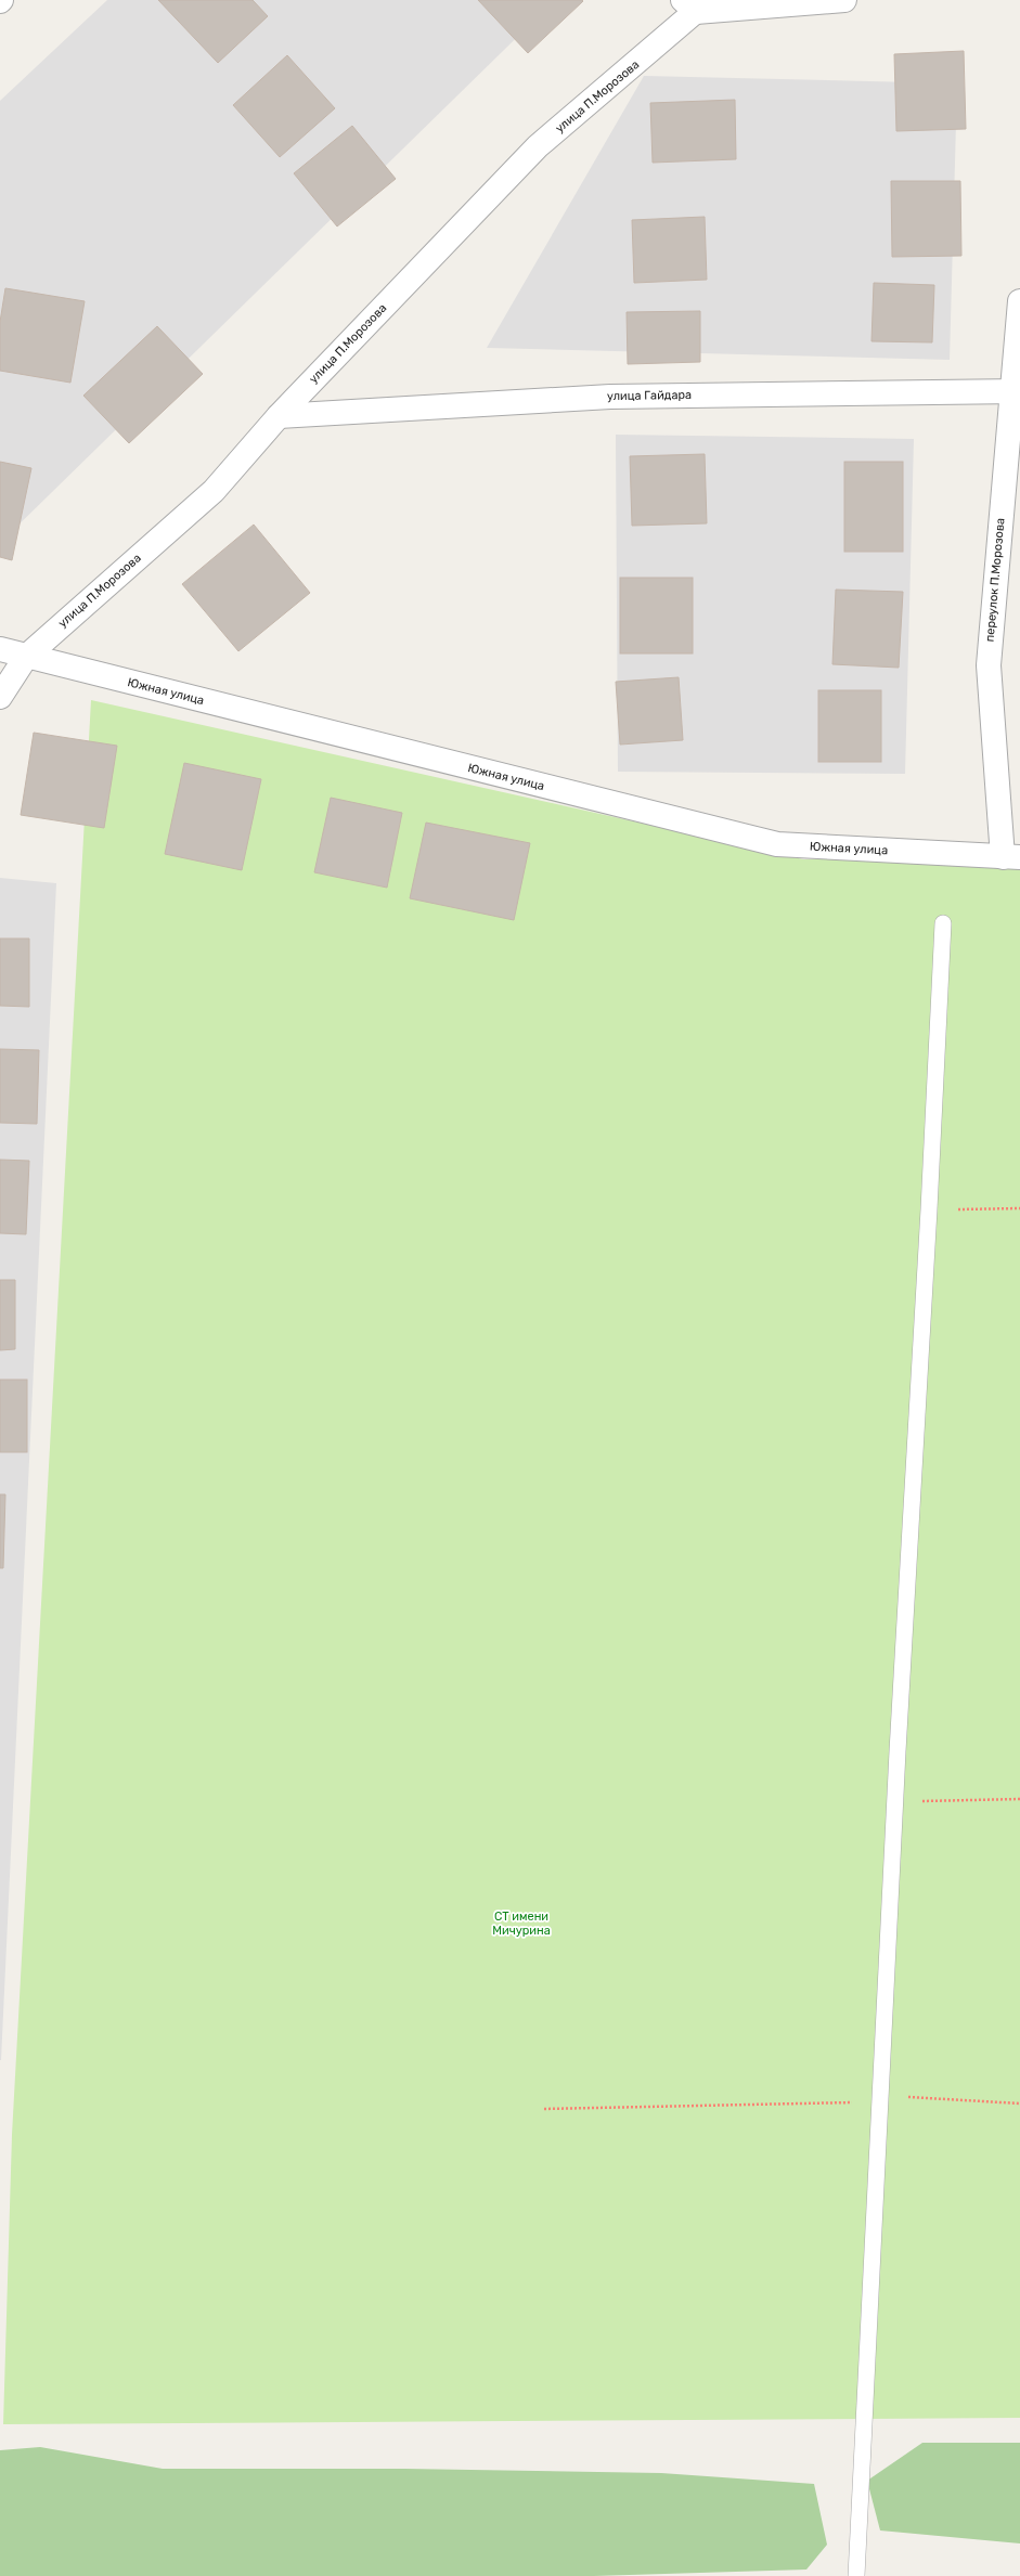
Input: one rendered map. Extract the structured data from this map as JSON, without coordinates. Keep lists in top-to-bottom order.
{
  "streets": {
    "street": [
      "улица П.Морозова",
      "улица Гайдара",
      "переулок П.Морозова",
      "Южная улица"
    ]
  },
  "crossings": [
    ["улица П.Морозова", "улица Гайдара"],
    ["улица П.Морозова", "Южная улица"],
    ["улица Гайдара", "переулок П.Морозова"],
    ["переулок П.Морозова", "Южная улица"]
  ],
  "parks": ["СТ имени Мичурина"]
}
